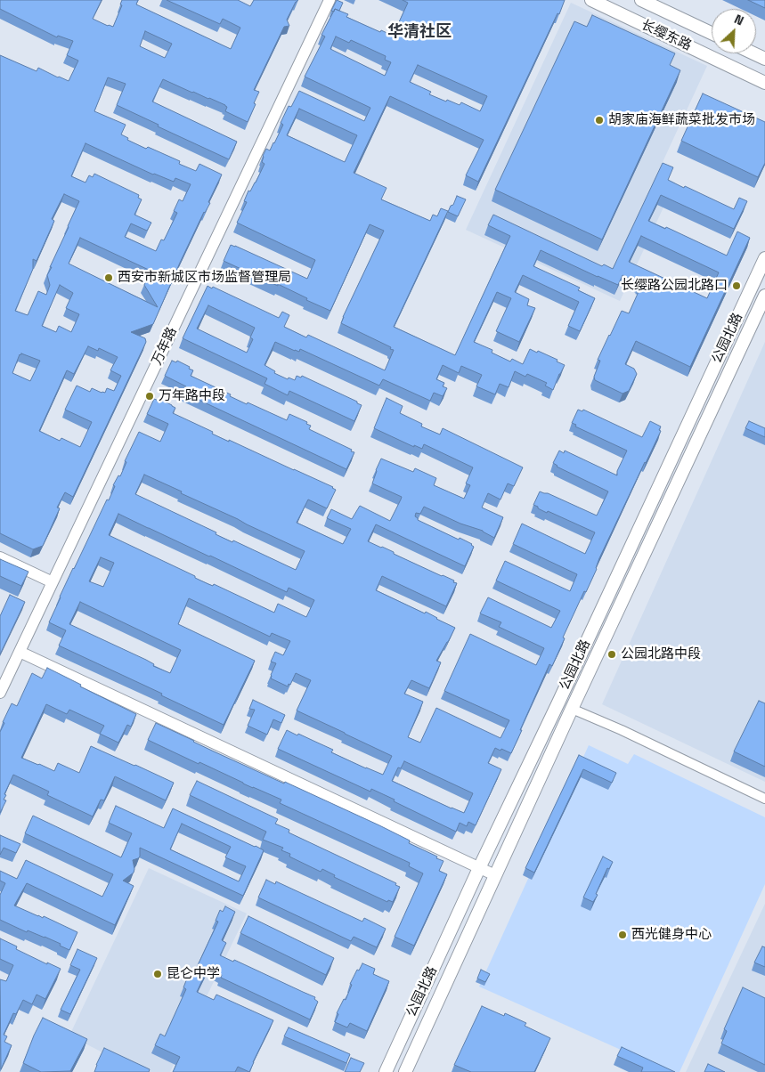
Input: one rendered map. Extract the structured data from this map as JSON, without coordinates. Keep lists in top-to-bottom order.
{
  "streets": {
    "main road": ["长缨东路", "公园北路"],
    "street": ["万年路"]
  },
  "districts": ["华清社区"],
  "places": [
    "胡家庙海鲜蔬菜批发市场",
    "西安市新城区市场监督管理局",
    "长缨路公园北路口",
    "万年路中段",
    "公园北路中段",
    "西光健身中心",
    "昆仑中学"
  ],
  "north": "top right"
}
